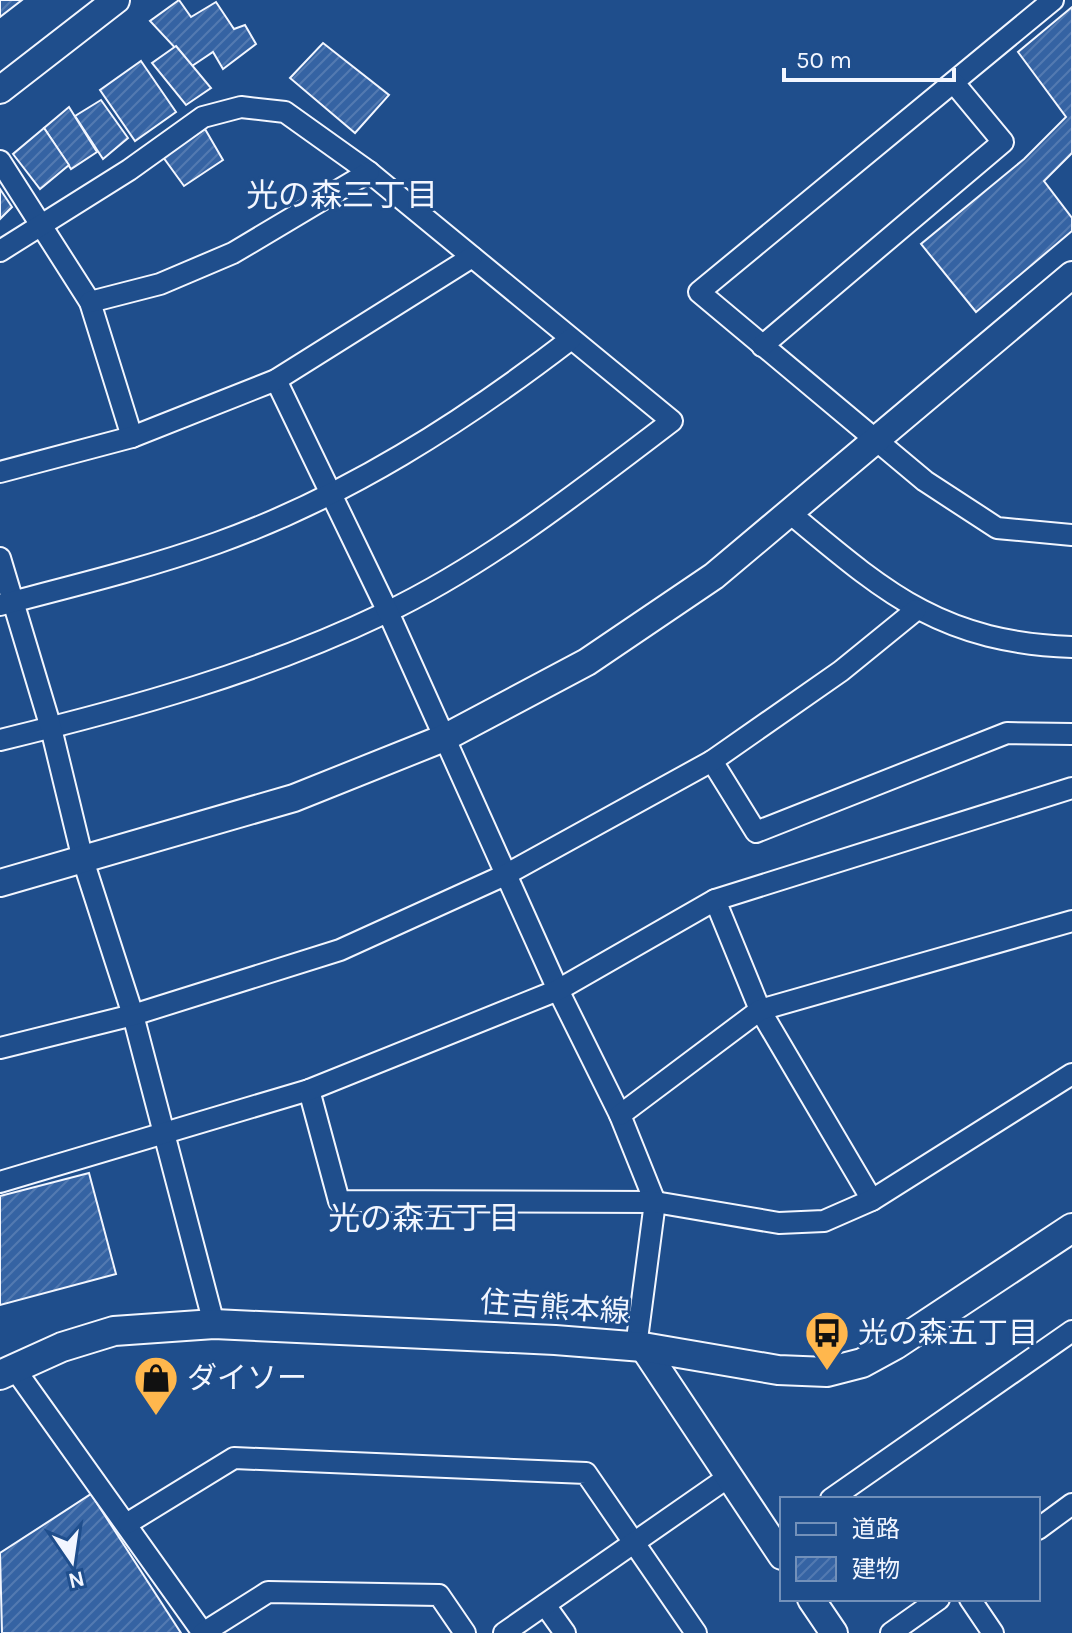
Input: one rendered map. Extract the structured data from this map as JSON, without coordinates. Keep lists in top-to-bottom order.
{
  "streets": {
    "main road": ["住吉熊本線"]
  },
  "districts": ["光の森三丁目", "光の森五丁目"],
  "places": {
    "bus stop": ["光の森五丁目"],
    "shop": ["ダイソー"]
  },
  "legend": ["道路", "建物"],
  "scale_bar": "50 m",
  "north": "bottom"
}
